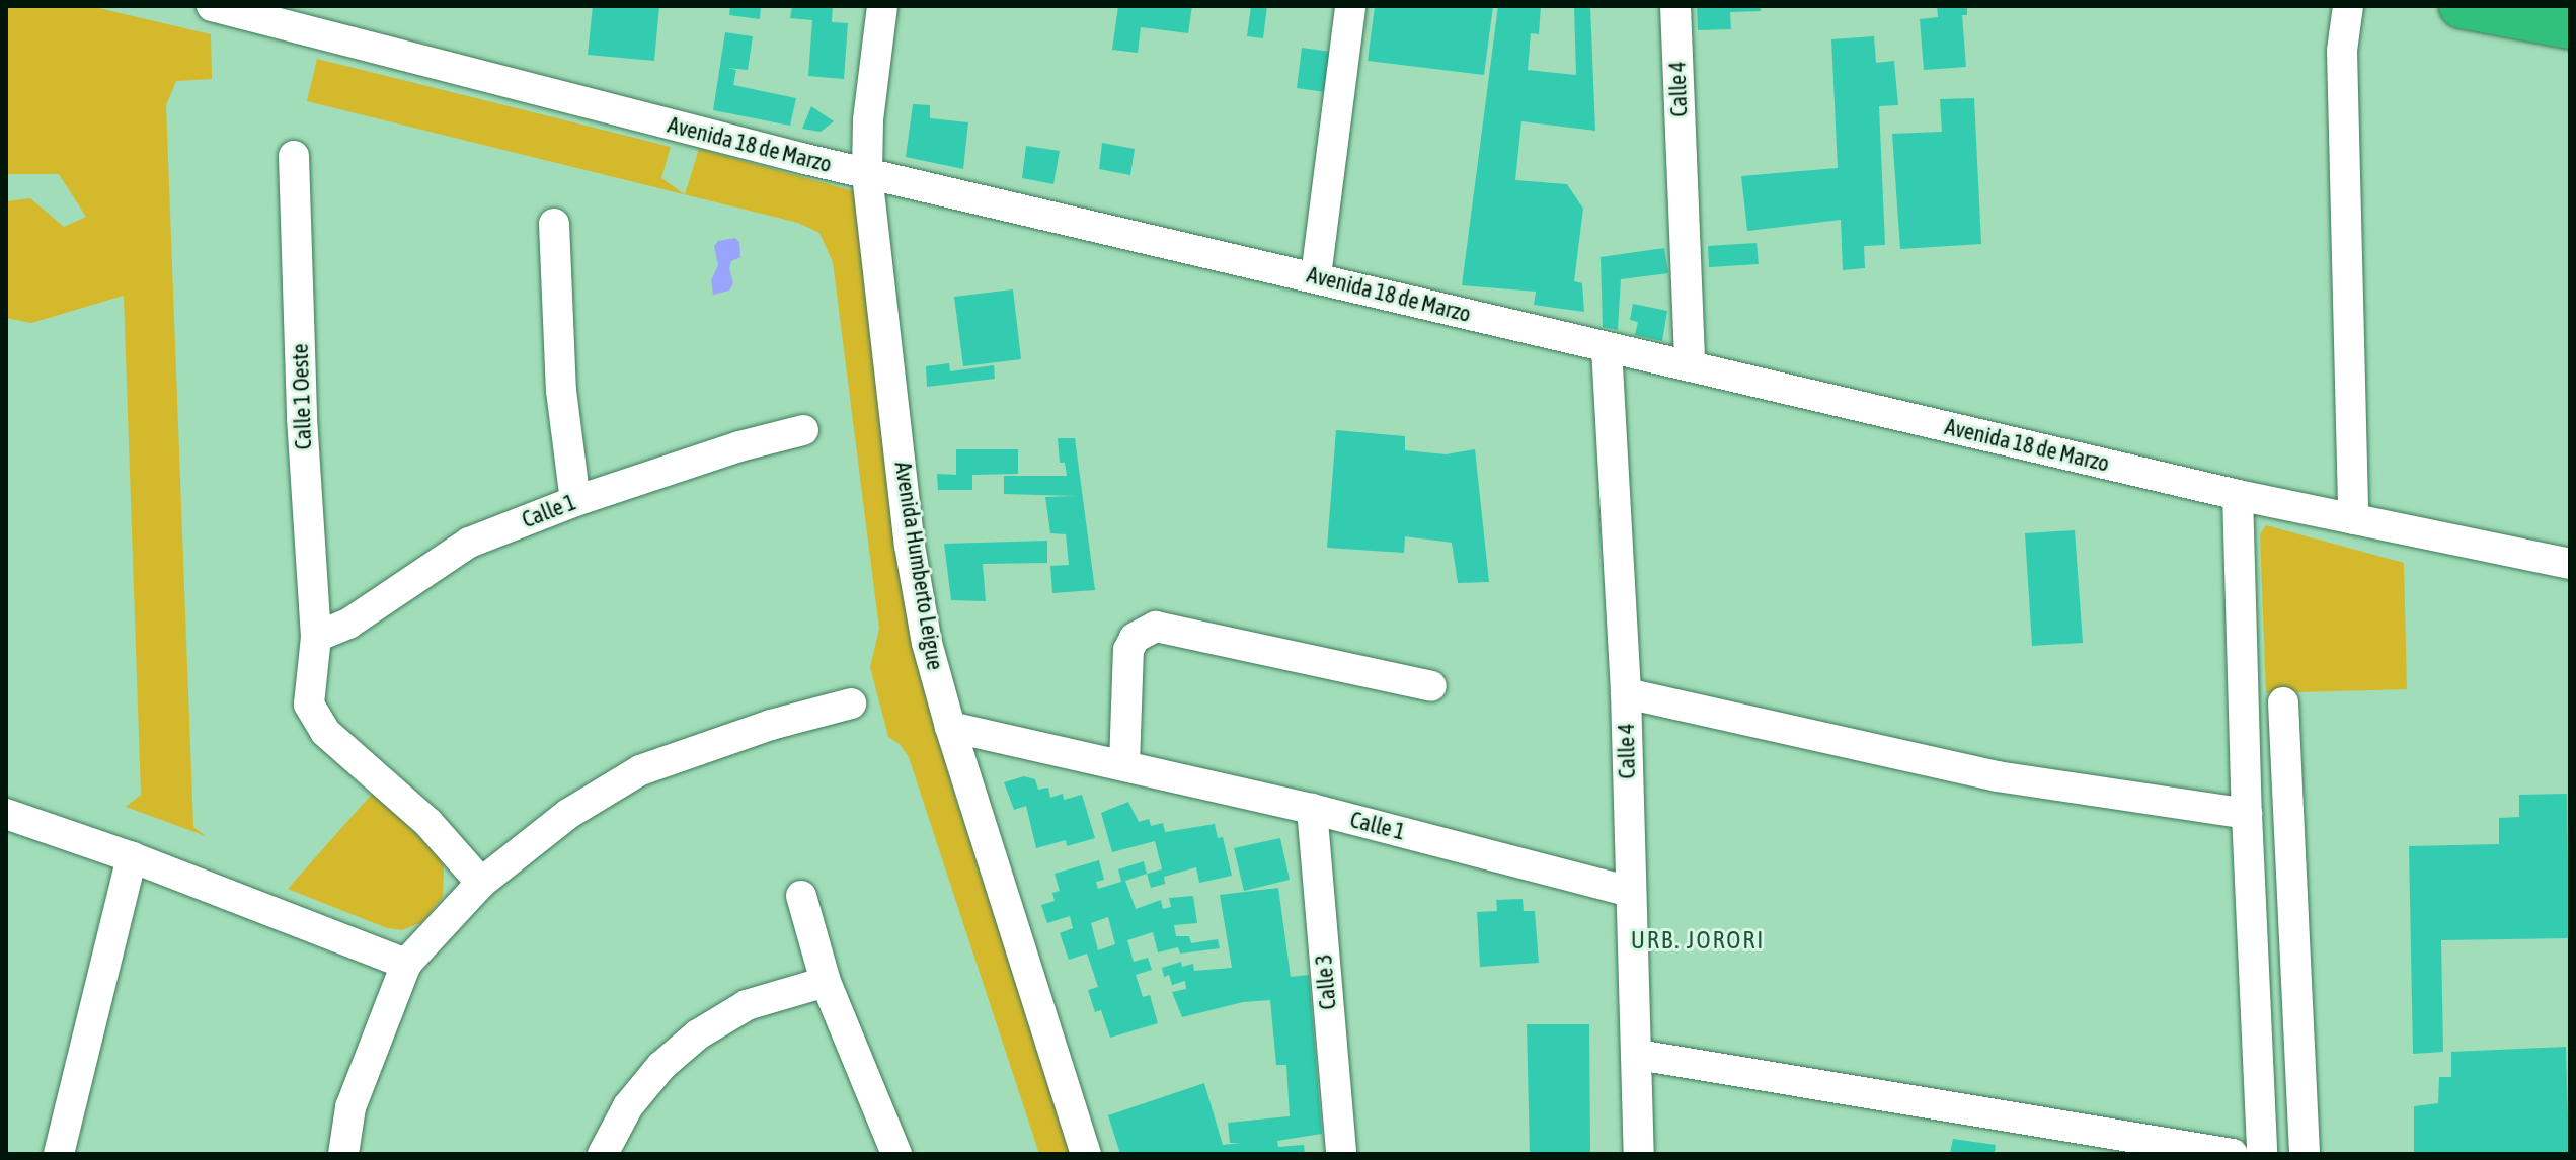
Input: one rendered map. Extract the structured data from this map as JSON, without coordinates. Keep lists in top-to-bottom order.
{
  "streets": {
    "street": [
      "Calle 4",
      "Avenida 18 de Marzo",
      "Calle 1 Oeste",
      "Calle 1",
      "Avenida Humberto Leigue",
      "Calle 3"
    ]
  },
  "crossings": [
    ["Calle 4", "Avenida 18 de Marzo"],
    ["Calle 4", "Calle 1"],
    ["Avenida 18 de Marzo", "Avenida Humberto Leigue"],
    ["Calle 1 Oeste", "Calle 1"],
    ["Calle 1", "Avenida Humberto Leigue"],
    ["Calle 1", "Calle 3"]
  ],
  "districts": ["URB. JORORI"]
}
